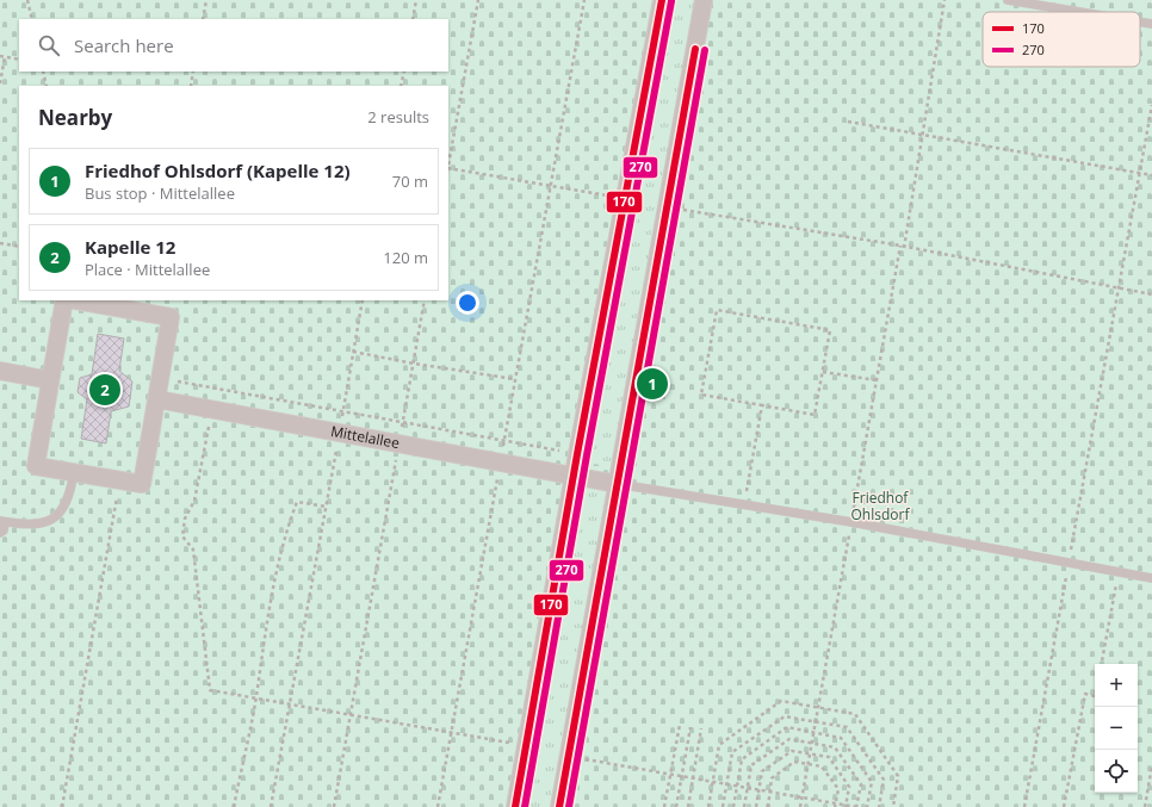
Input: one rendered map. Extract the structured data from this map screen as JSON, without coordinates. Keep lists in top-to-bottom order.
{
  "streets": {
    "street": ["Mittelallee"]
  },
  "parks": ["Friedhof Ohlsdorf"],
  "lines": ["transit line 170", "transit line 270"],
  "legend": ["170", "270"],
  "page": {
    "search": "Search here",
    "heading": ["Nearby", "2 results"],
    "list": [
      {
        "mark": "1",
        "name": "Friedhof Ohlsdorf (Kapelle 12)",
        "note": "Bus stop · Mittelallee",
        "value": "70 m"
      },
      {
        "mark": "2",
        "name": "Kapelle 12",
        "note": "Place · Mittelallee",
        "value": "120 m"
      }
    ],
    "pins": ["1", "2"],
    "map_buttons": ["+", "−"]
  }
}
